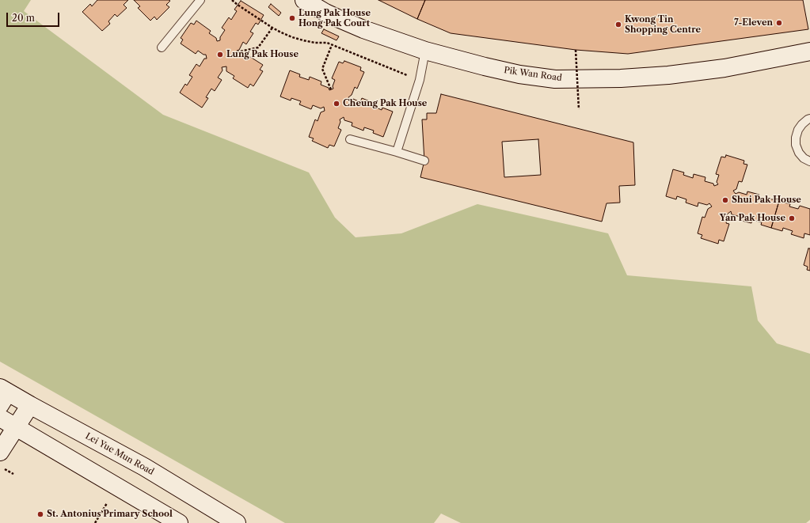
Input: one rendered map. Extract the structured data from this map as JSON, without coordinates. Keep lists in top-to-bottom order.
{
  "streets": {
    "main road": ["Pik Wan Road", "Lei Yue Mun Road"]
  },
  "places": [
    "Lung Pak House Hong Pak Court",
    "7-Eleven",
    "Kwong Tin Shopping Centre",
    "Lung Pak House",
    "Cheung Pak House",
    "Shui Pak House",
    "Yan Pak House",
    "St. Antonius Primary School"
  ],
  "scale_bar": "20 m"
}
